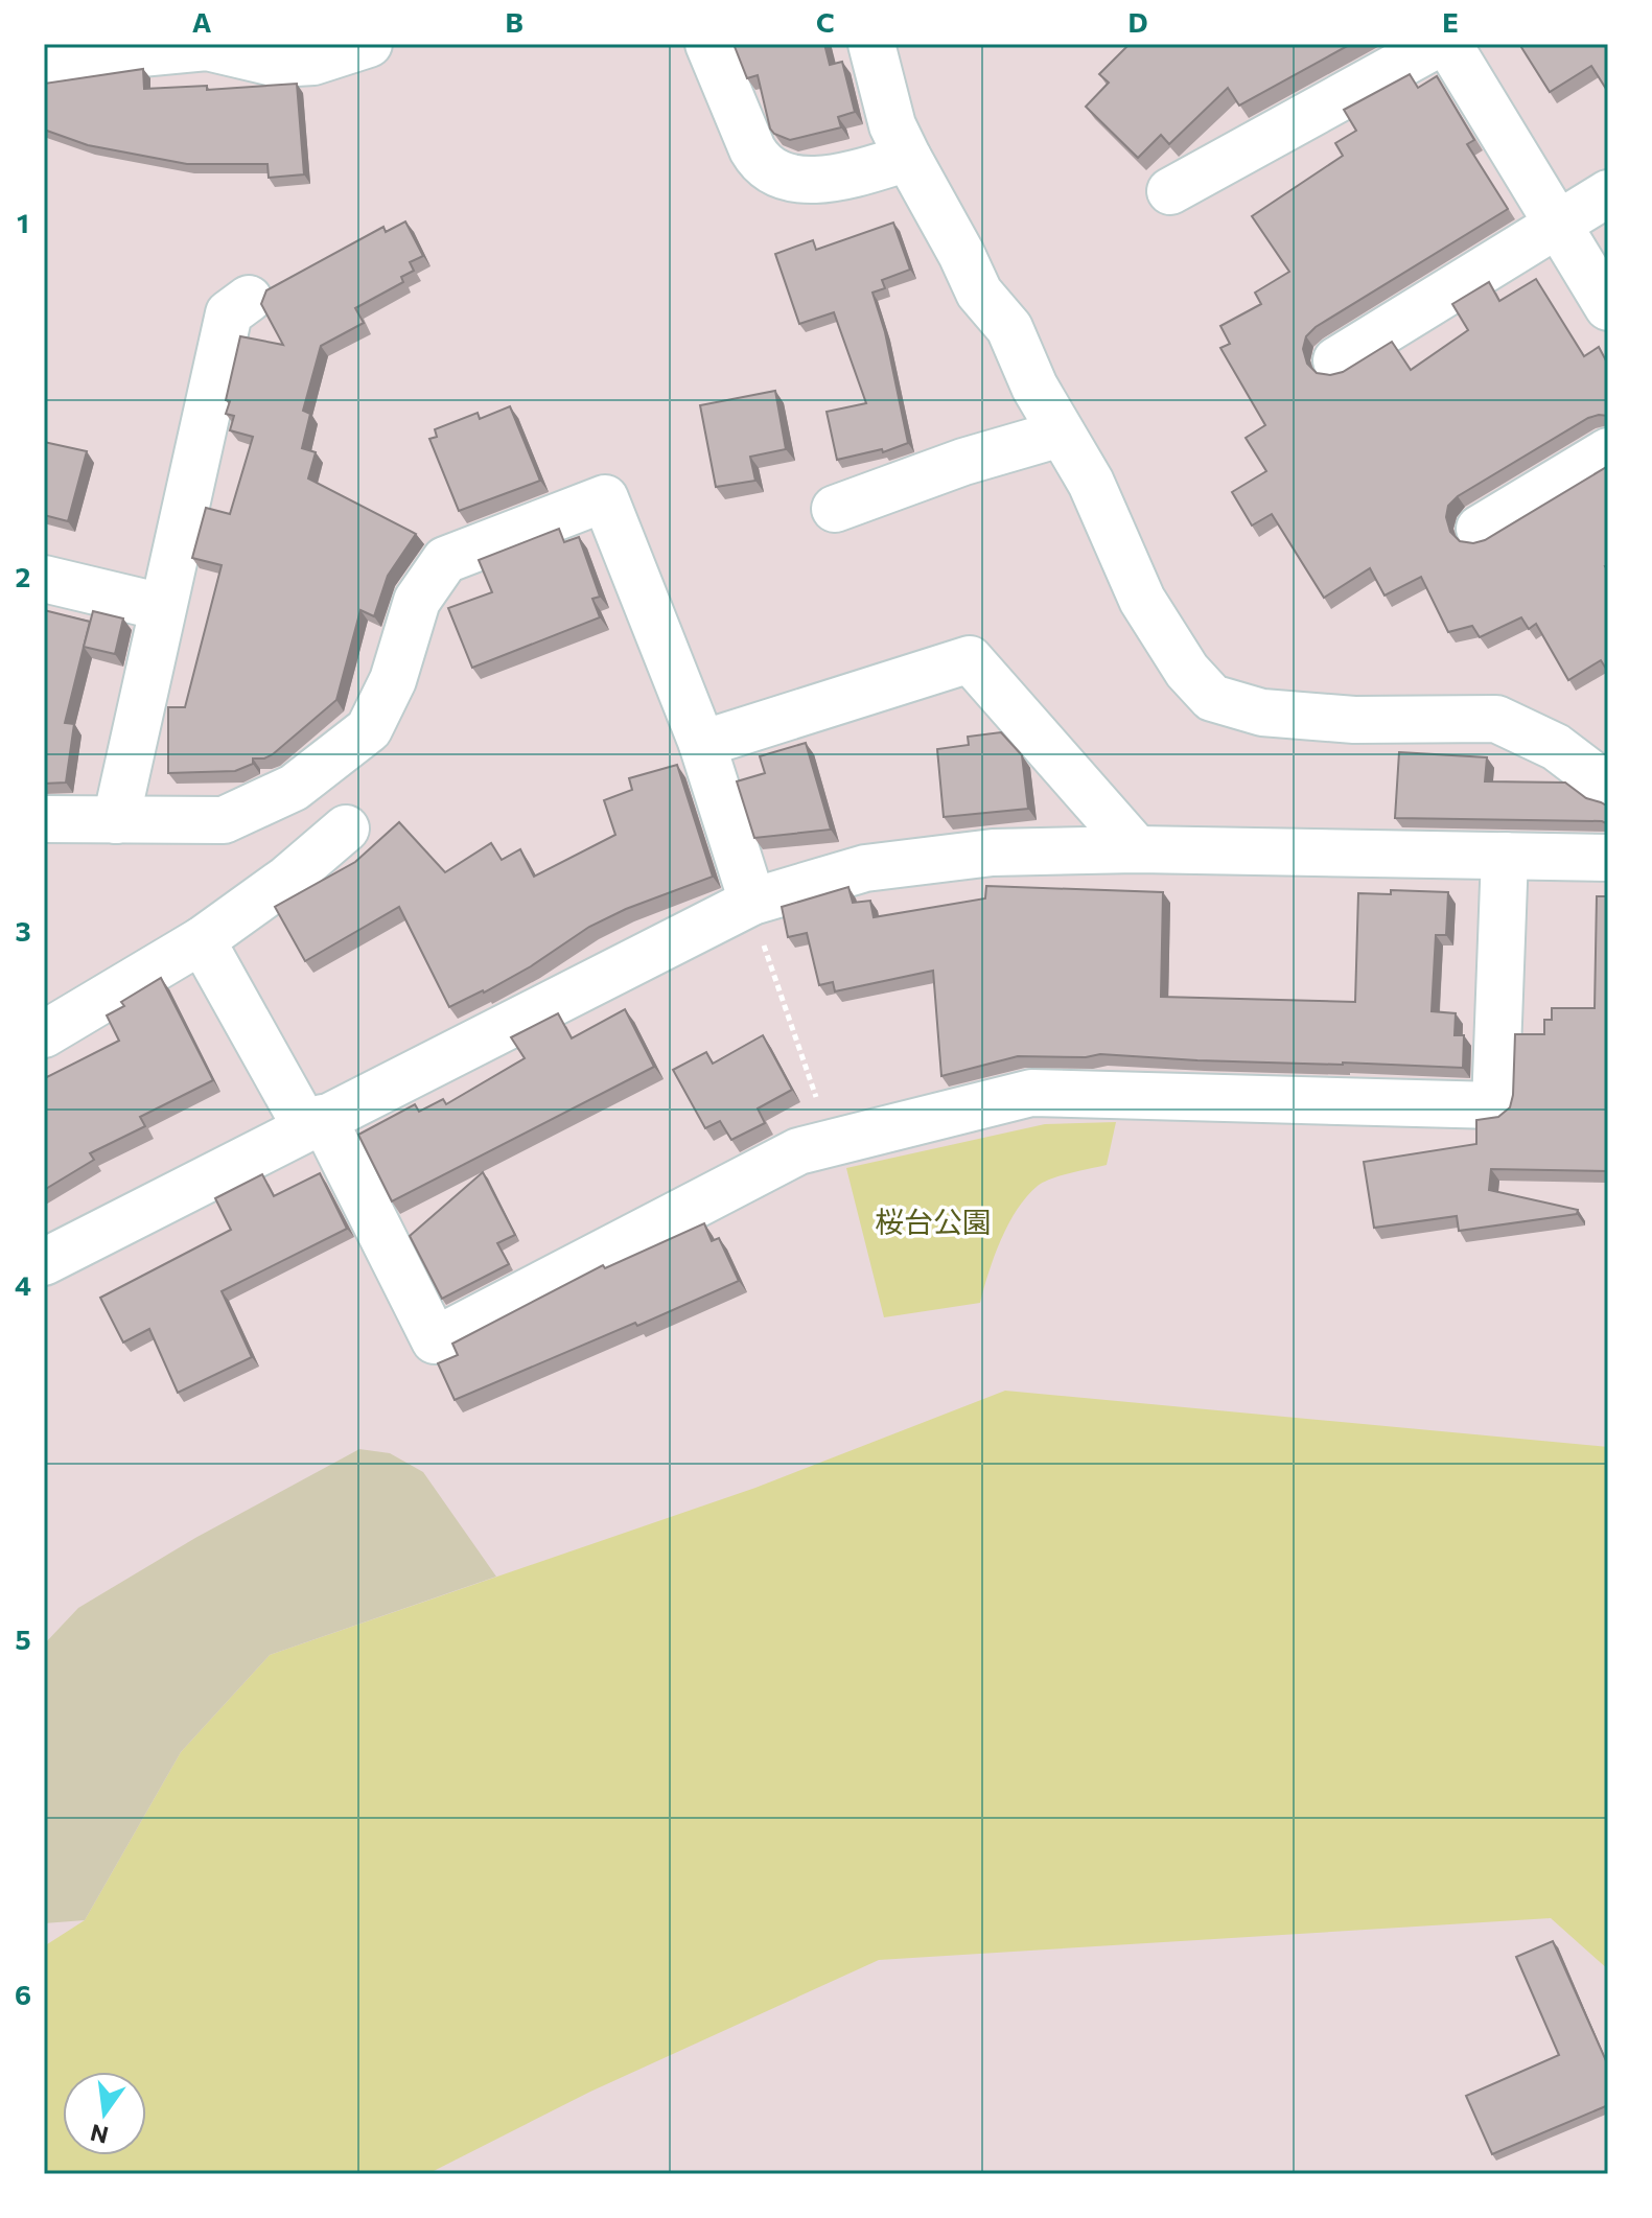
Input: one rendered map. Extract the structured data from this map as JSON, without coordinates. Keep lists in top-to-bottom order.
{
  "parks": ["桜台公園"],
  "north": "bottom",
  "grid": {
    "columns": [
      "A",
      "B",
      "C",
      "D",
      "E"
    ],
    "rows": [
      "1",
      "2",
      "3",
      "4",
      "5",
      "6"
    ]
  }
}
